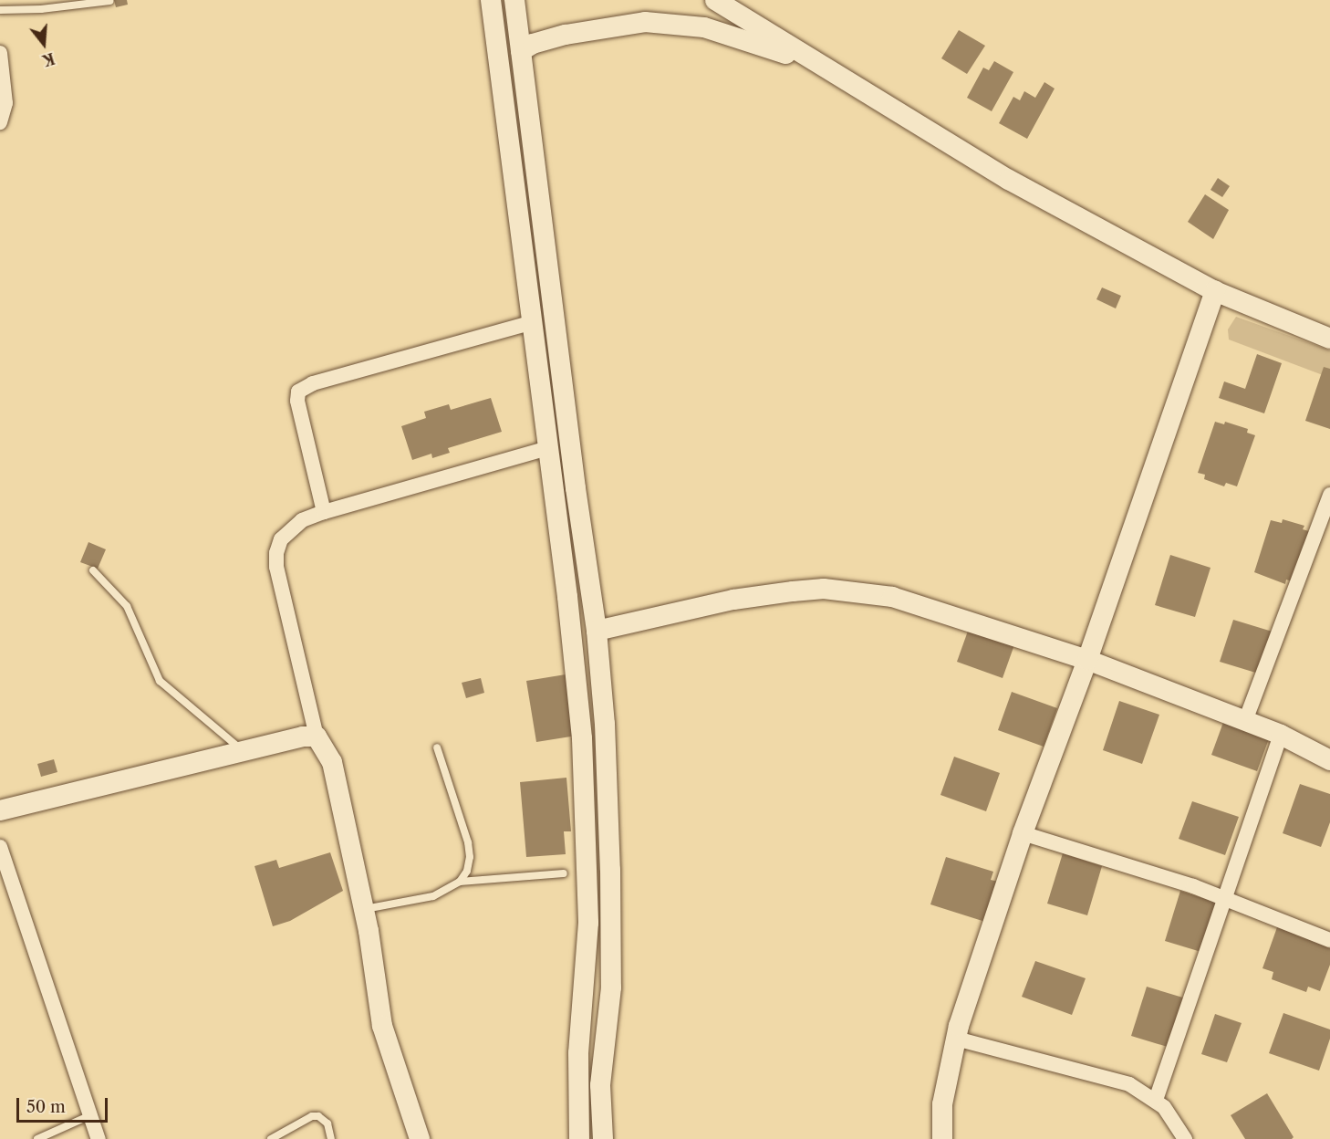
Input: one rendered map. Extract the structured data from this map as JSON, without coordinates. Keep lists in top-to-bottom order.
{
  "scale_bar": "50 m",
  "north": "bottom"
}
